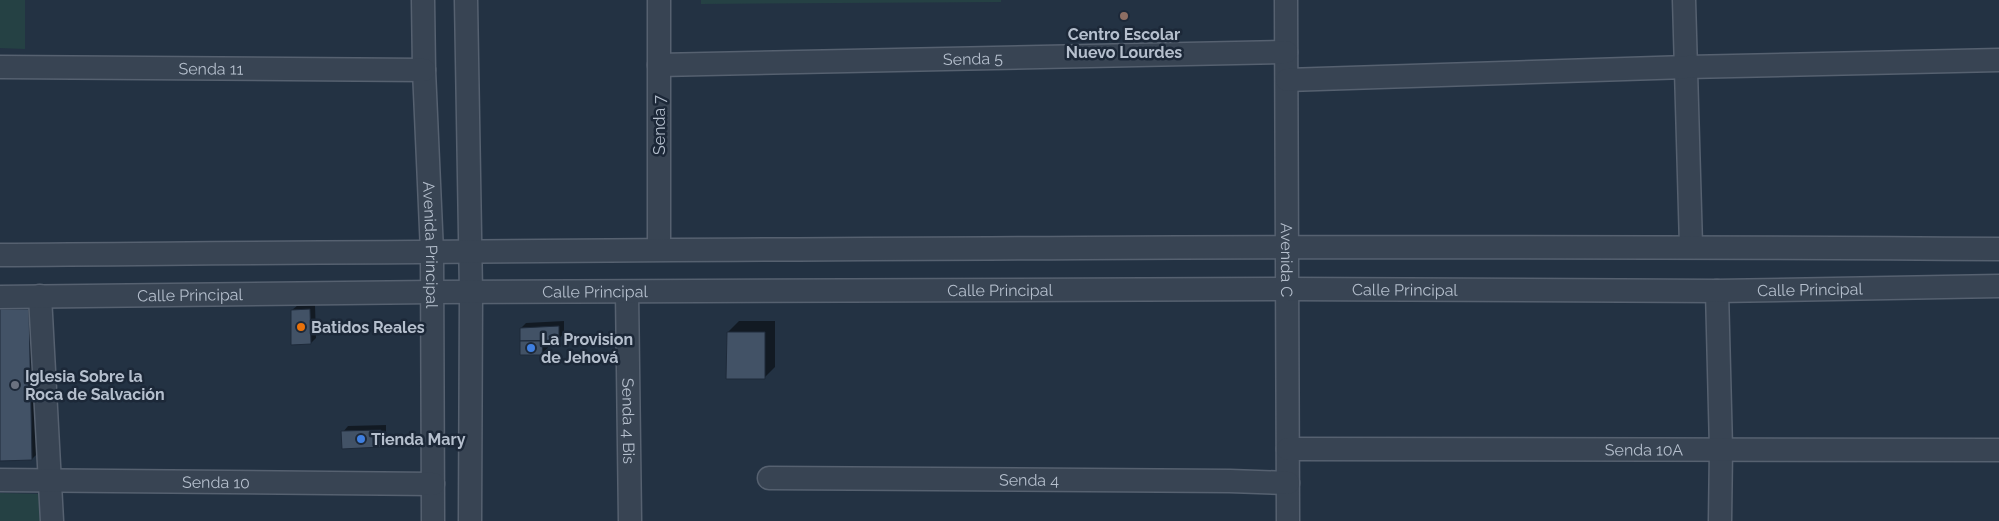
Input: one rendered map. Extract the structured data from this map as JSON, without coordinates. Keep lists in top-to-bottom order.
{
  "streets": {
    "street": [
      "Senda 5",
      "Senda 11",
      "Senda 7",
      "Avenida Principal",
      "Avenida C",
      "Calle Principal",
      "Senda 4 Bis",
      "Senda 10A",
      "Senda 4",
      "Senda 10"
    ]
  },
  "crossings": [
    ["Senda 5", "Senda 7"],
    ["Senda 5", "Avenida C"],
    ["Senda 11", "Avenida Principal"],
    ["Avenida Principal", "Calle Principal"],
    ["Avenida Principal", "Senda 10"],
    ["Avenida C", "Calle Principal"],
    ["Avenida C", "Senda 10A"],
    ["Avenida C", "Senda 4"],
    ["Calle Principal", "Senda 4 Bis"]
  ],
  "places": [
    "Centro Escolar Nuevo Lourdes",
    "Batidos Reales",
    "La Provision de Jehová",
    "Iglesia Sobre la Roca de Salvación",
    "Tienda Mary"
  ]
}
